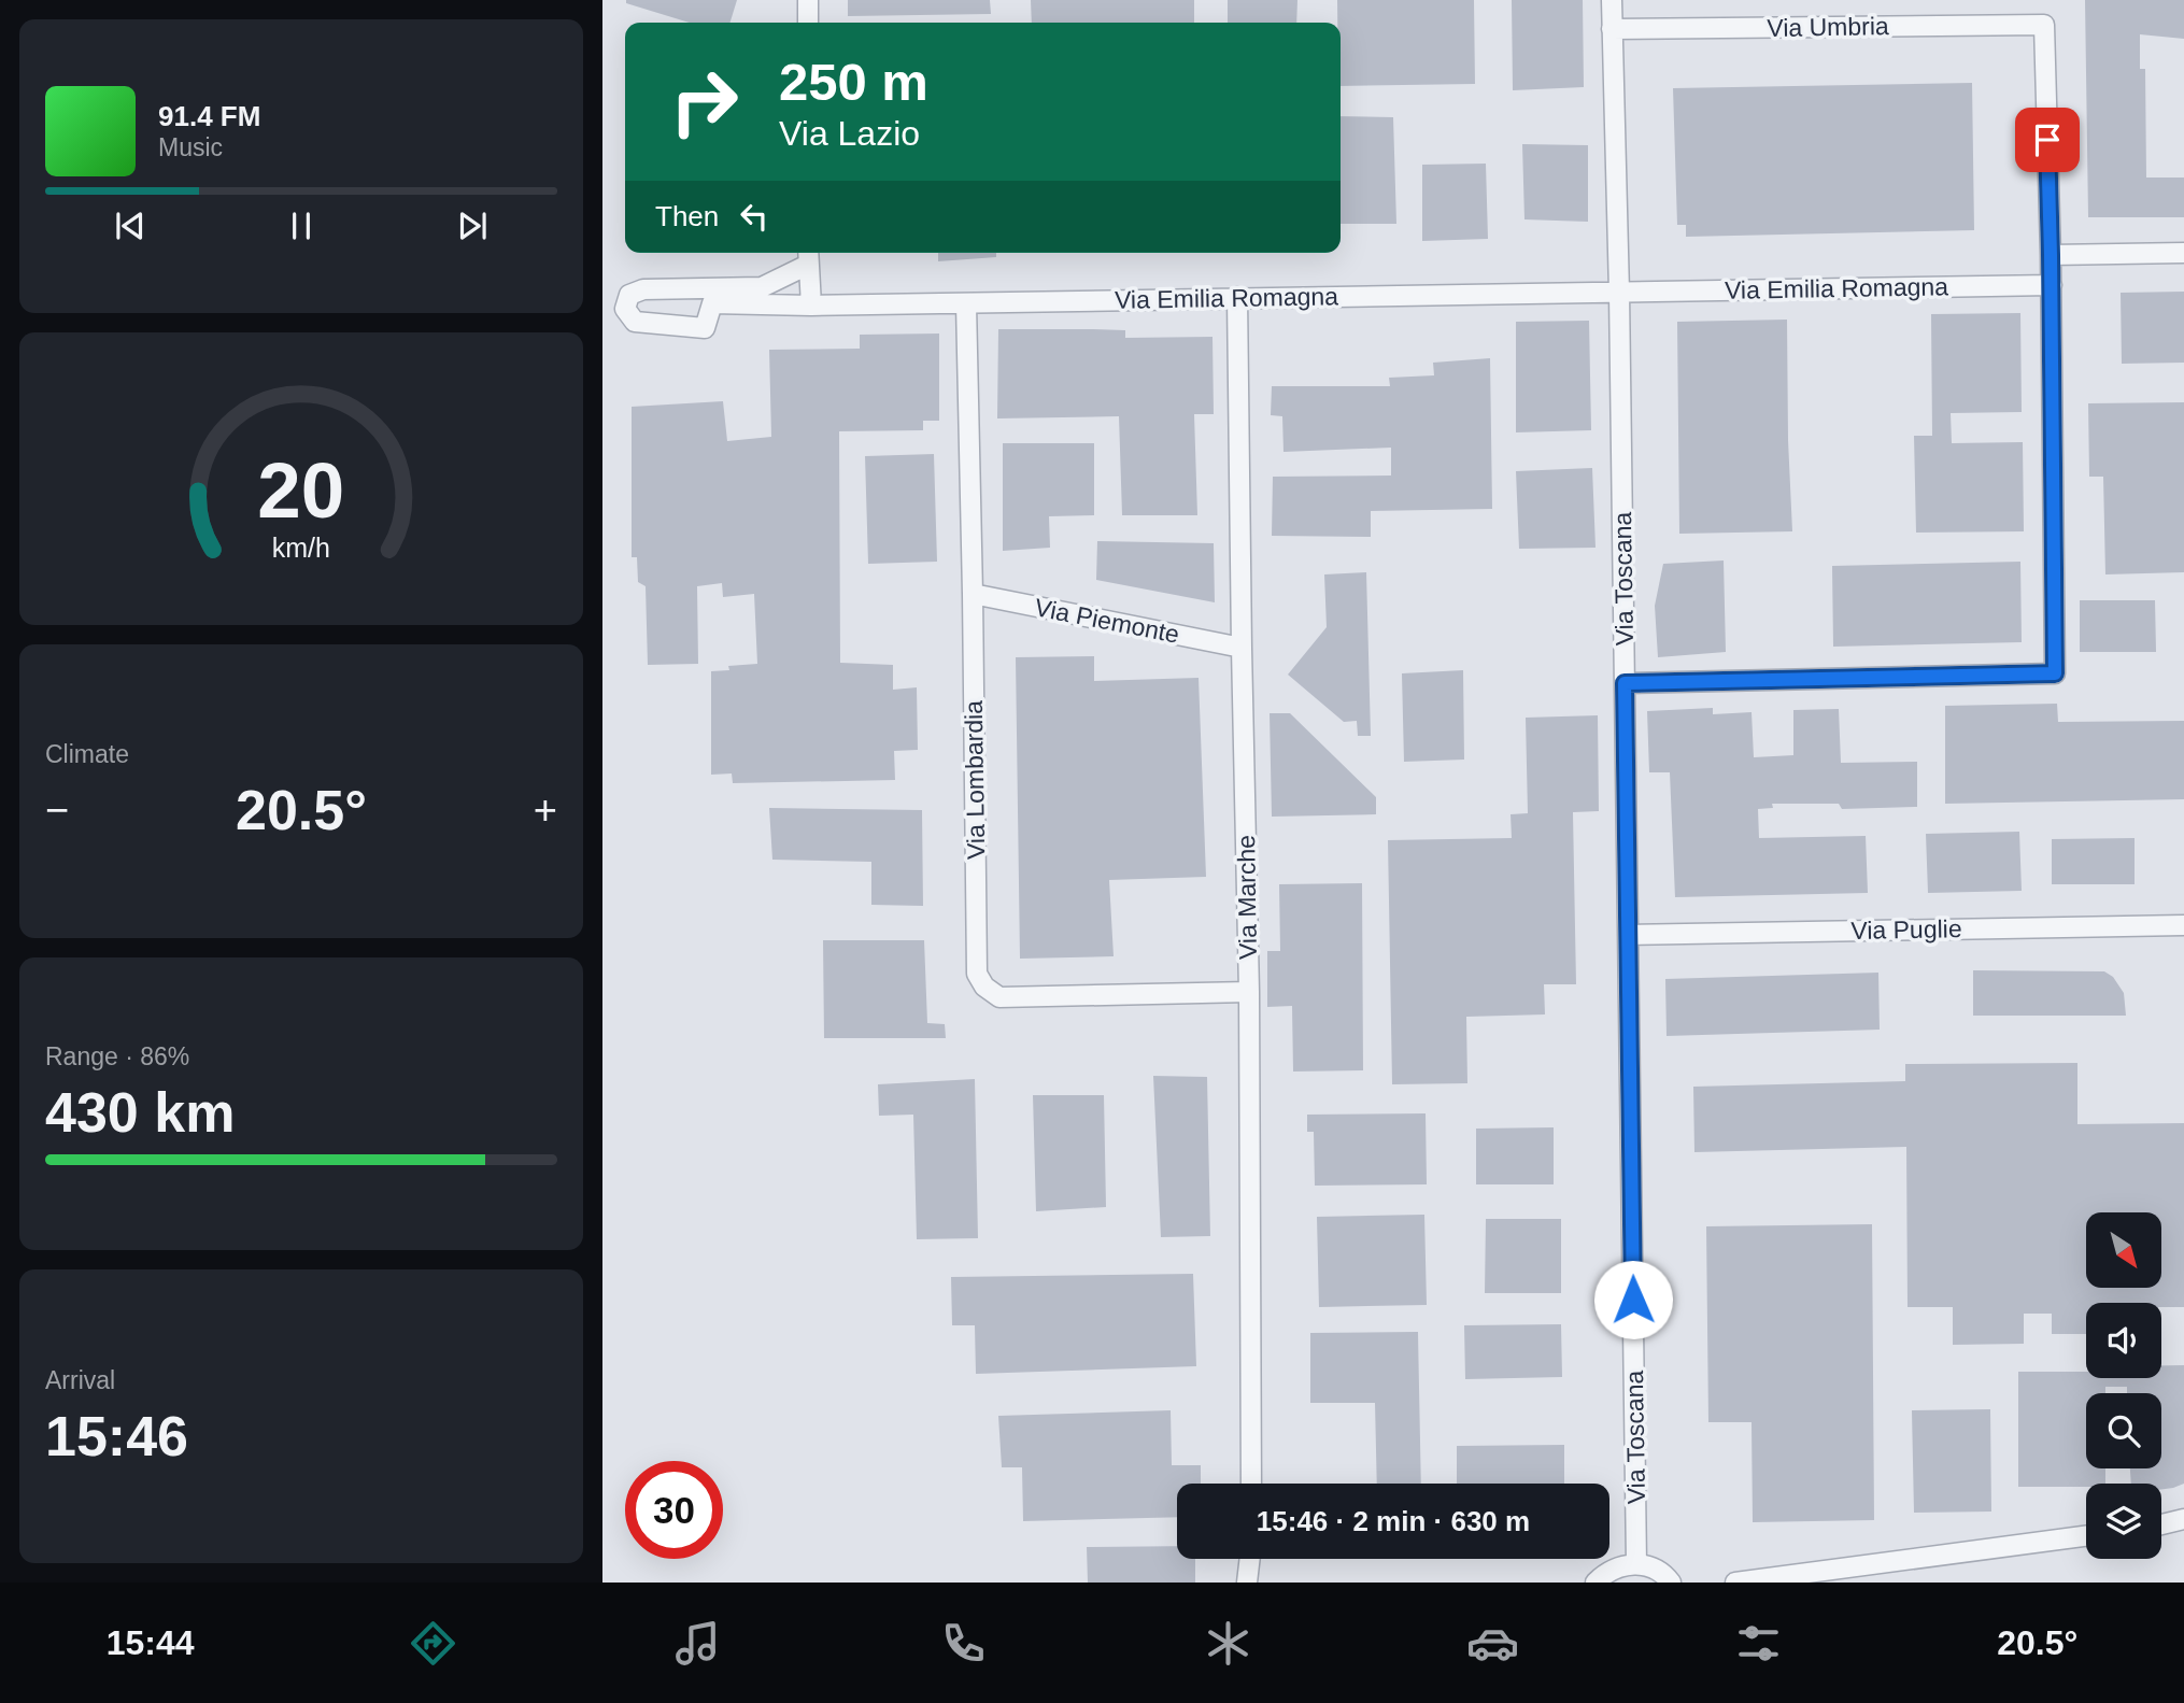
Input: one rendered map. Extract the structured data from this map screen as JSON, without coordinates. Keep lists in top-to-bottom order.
{
  "streets": {
    "street": [
      "Via Umbria",
      "Via Emilia Romagna",
      "Via Toscana",
      "Via Piemonte",
      "Via Lombardia",
      "Via Marche",
      "Via Puglie"
    ]
  },
  "crossings": [
    ["Via Umbria", "Via Toscana"],
    ["Via Emilia Romagna", "Via Toscana"],
    ["Via Emilia Romagna", "Via Lombardia"],
    ["Via Emilia Romagna", "Via Marche"],
    ["Via Toscana", "Via Puglie"],
    ["Via Piemonte", "Via Lombardia"],
    ["Via Piemonte", "Via Marche"],
    ["Via Lombardia", "Via Marche"]
  ],
  "north": "bottom right",
  "page": {
    "turn": ["250 m", "Via Lazio"],
    "song": ["91.4 FM", "Music"],
    "then": "Then",
    "tile": [
      "Climate",
      ["Range · 86%", "430 km"],
      ["Arrival", "15:46"]
    ],
    "heat": ["−", "20.5°", "+"],
    "limit": "30",
    "trip": "15:46 · 2 min · 630 m",
    "tabs": ["15:44", "20.5°"],
    "gauge": ["20", "km/h"]
  }
}
